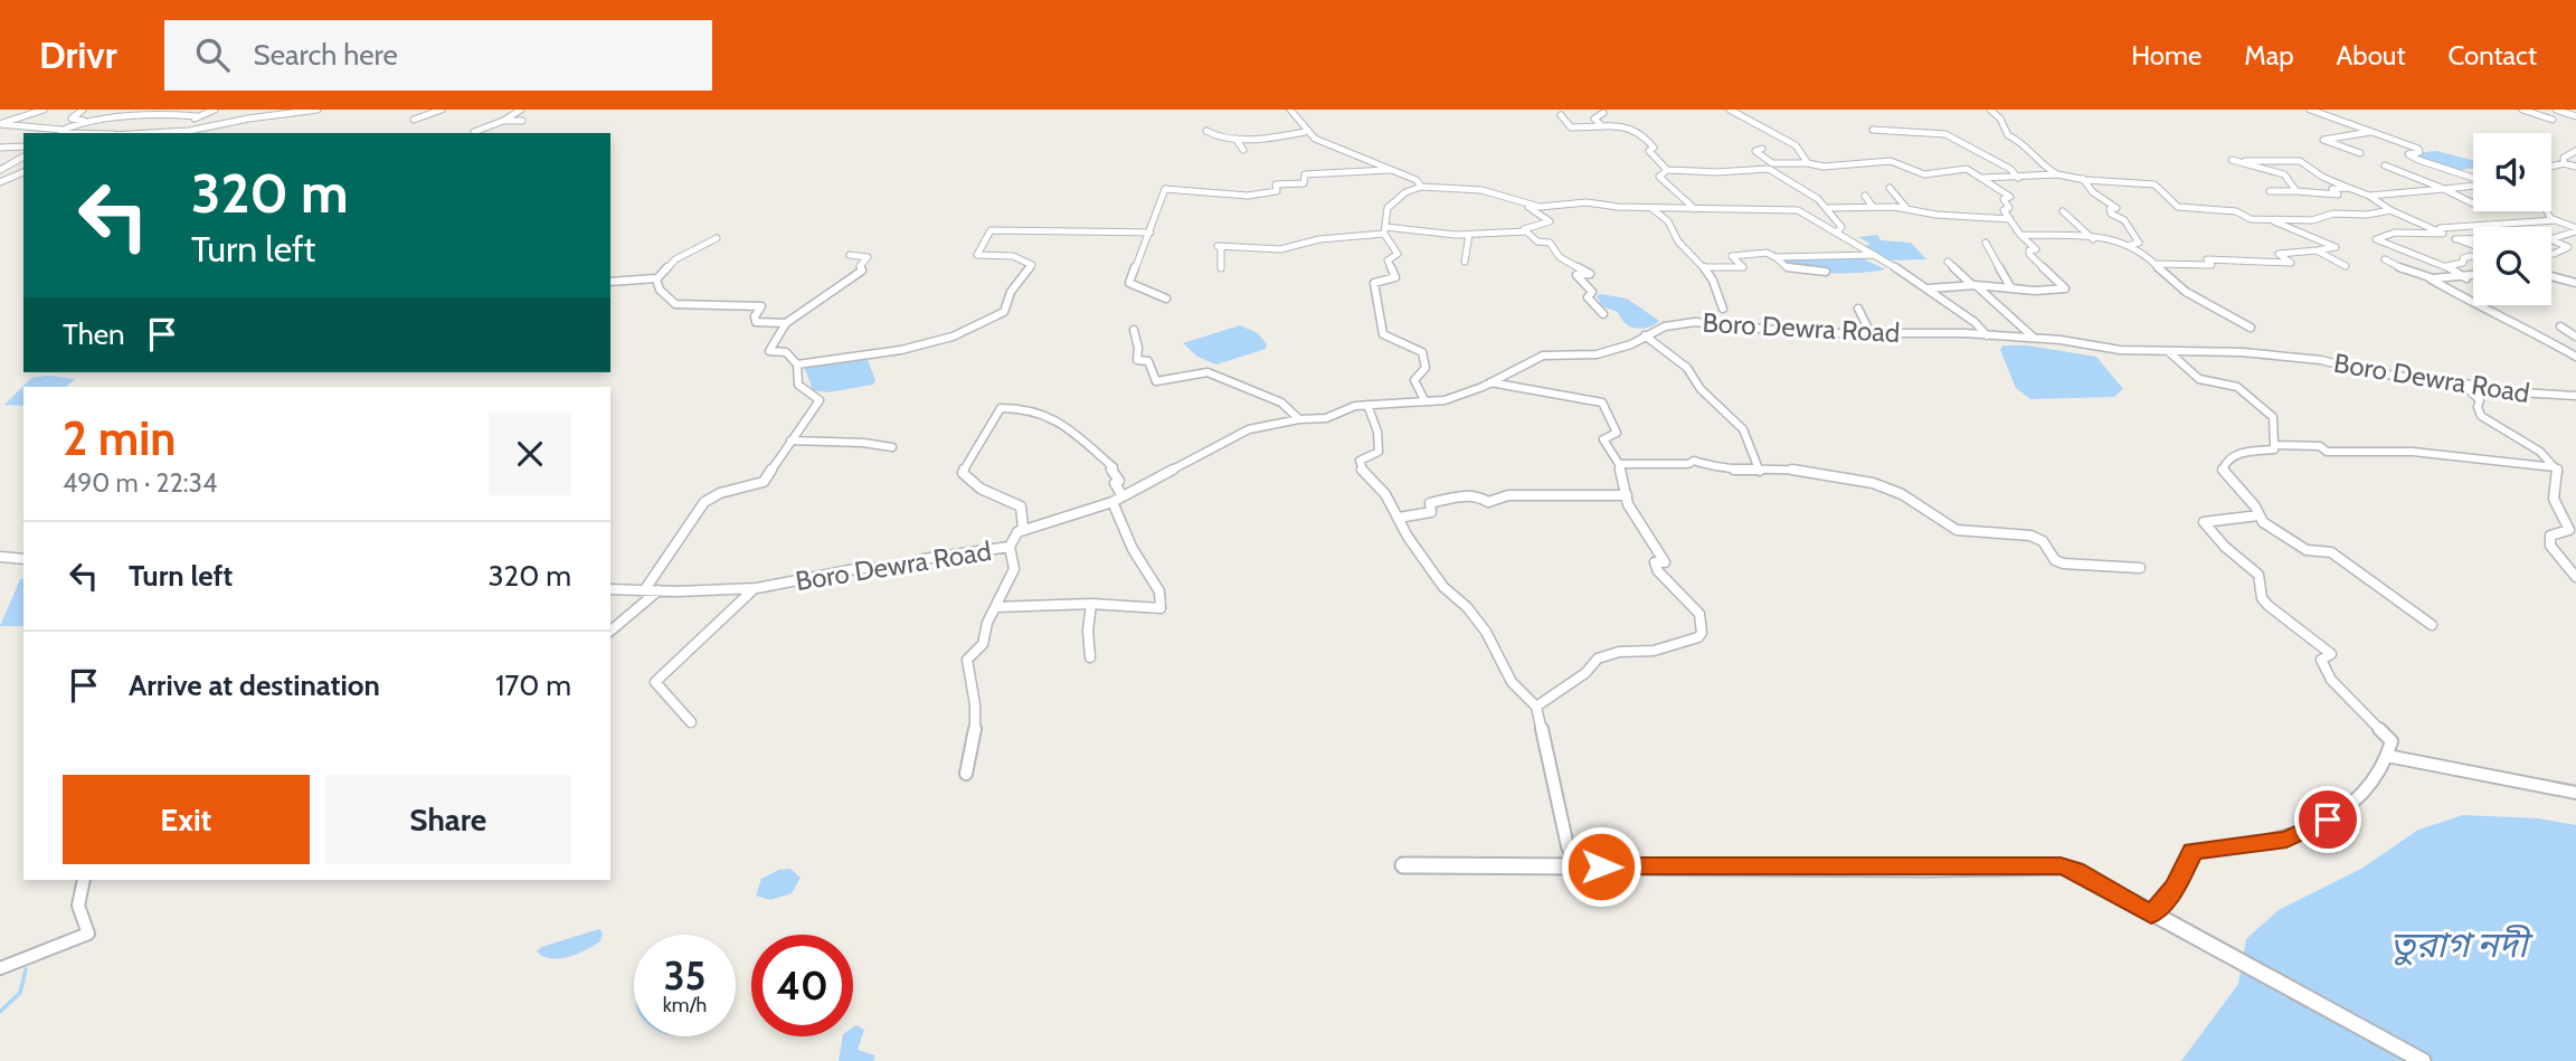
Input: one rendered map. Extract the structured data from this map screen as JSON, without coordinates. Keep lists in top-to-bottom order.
{
  "streets": {
    "street": ["Boro Dewra Road"]
  },
  "water": ["তুরাগ নদী"],
  "page": {
    "header": "Drivr",
    "search": "Search here",
    "nav": [
      "Home",
      "Map",
      "About",
      "Contact"
    ],
    "turn": ["320 m", "Turn left"],
    "then": "Then",
    "heading": ["2 min", "490 m · 22:34"],
    "list": [
      {
        "name": "Turn left",
        "value": "320 m"
      },
      {
        "name": "Arrive at destination",
        "value": "170 m"
      }
    ],
    "buttons": ["Exit", "Share"],
    "speed": "35 km/h",
    "limit": "40"
  }
}
